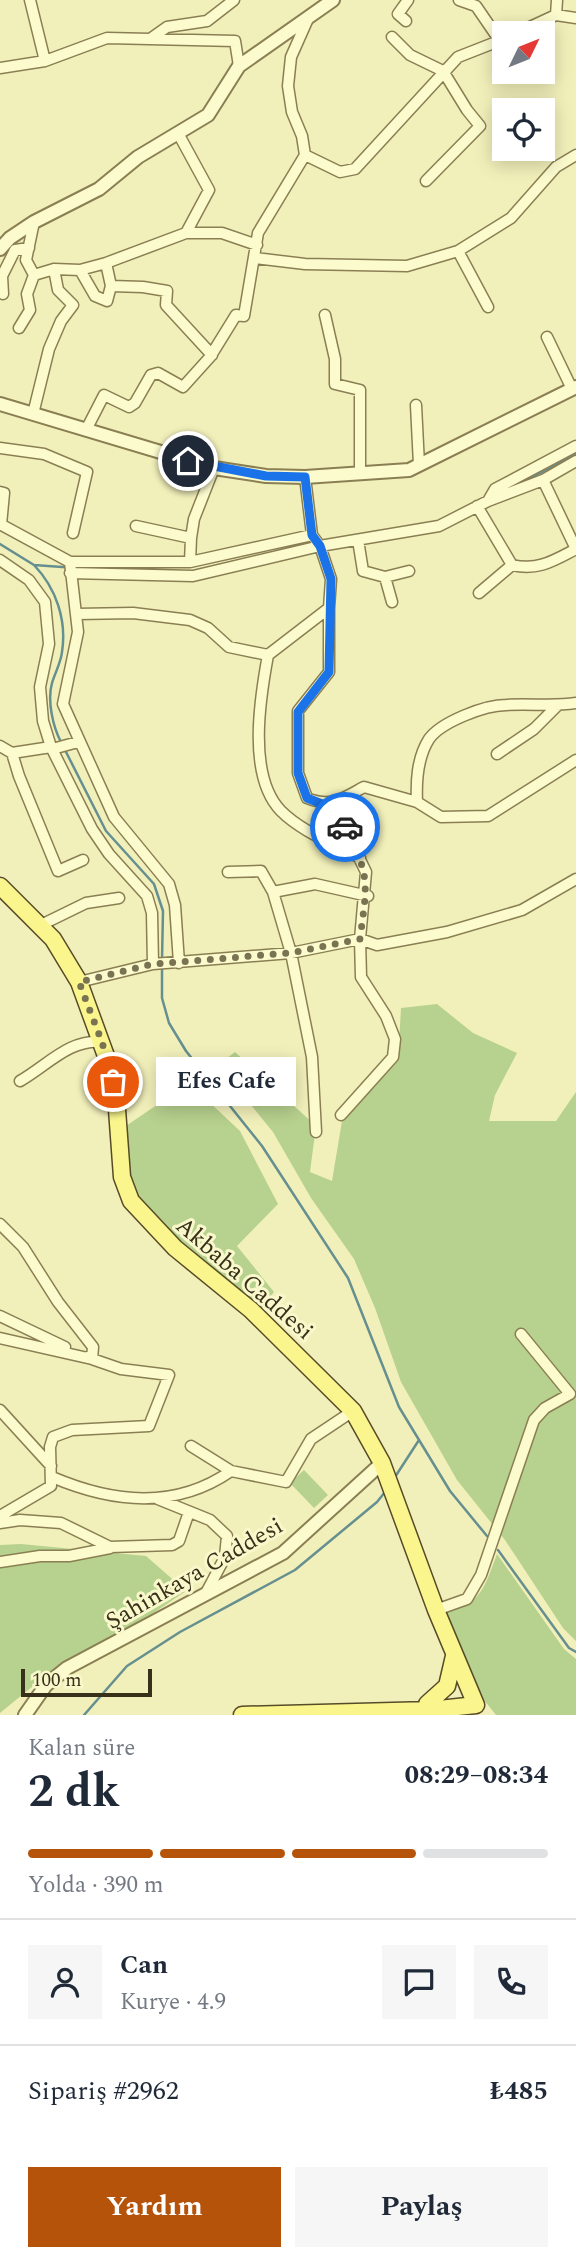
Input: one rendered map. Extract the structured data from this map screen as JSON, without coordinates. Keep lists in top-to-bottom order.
{
  "streets": {
    "main road": ["Akbaba Caddesi"],
    "street": ["Şahinkaya Caddesi"]
  },
  "crossings": [
    ["Akbaba Caddesi", "Şahinkaya Caddesi"]
  ],
  "places": ["Efes Cafe"],
  "scale_bar": "100 m",
  "north": "top right",
  "page": {
    "bubble": "Efes Cafe",
    "scale": "100 m",
    "heading": ["2 dk", "Kalan süre", "08:29–08:34"],
    "panel": [
      "Can",
      "Kurye · 4.9",
      "Sipariş #2962",
      "₺485"
    ],
    "bar": "Yolda · 390 m",
    "buttons": ["Yardım", "Paylaş"]
  }
}
